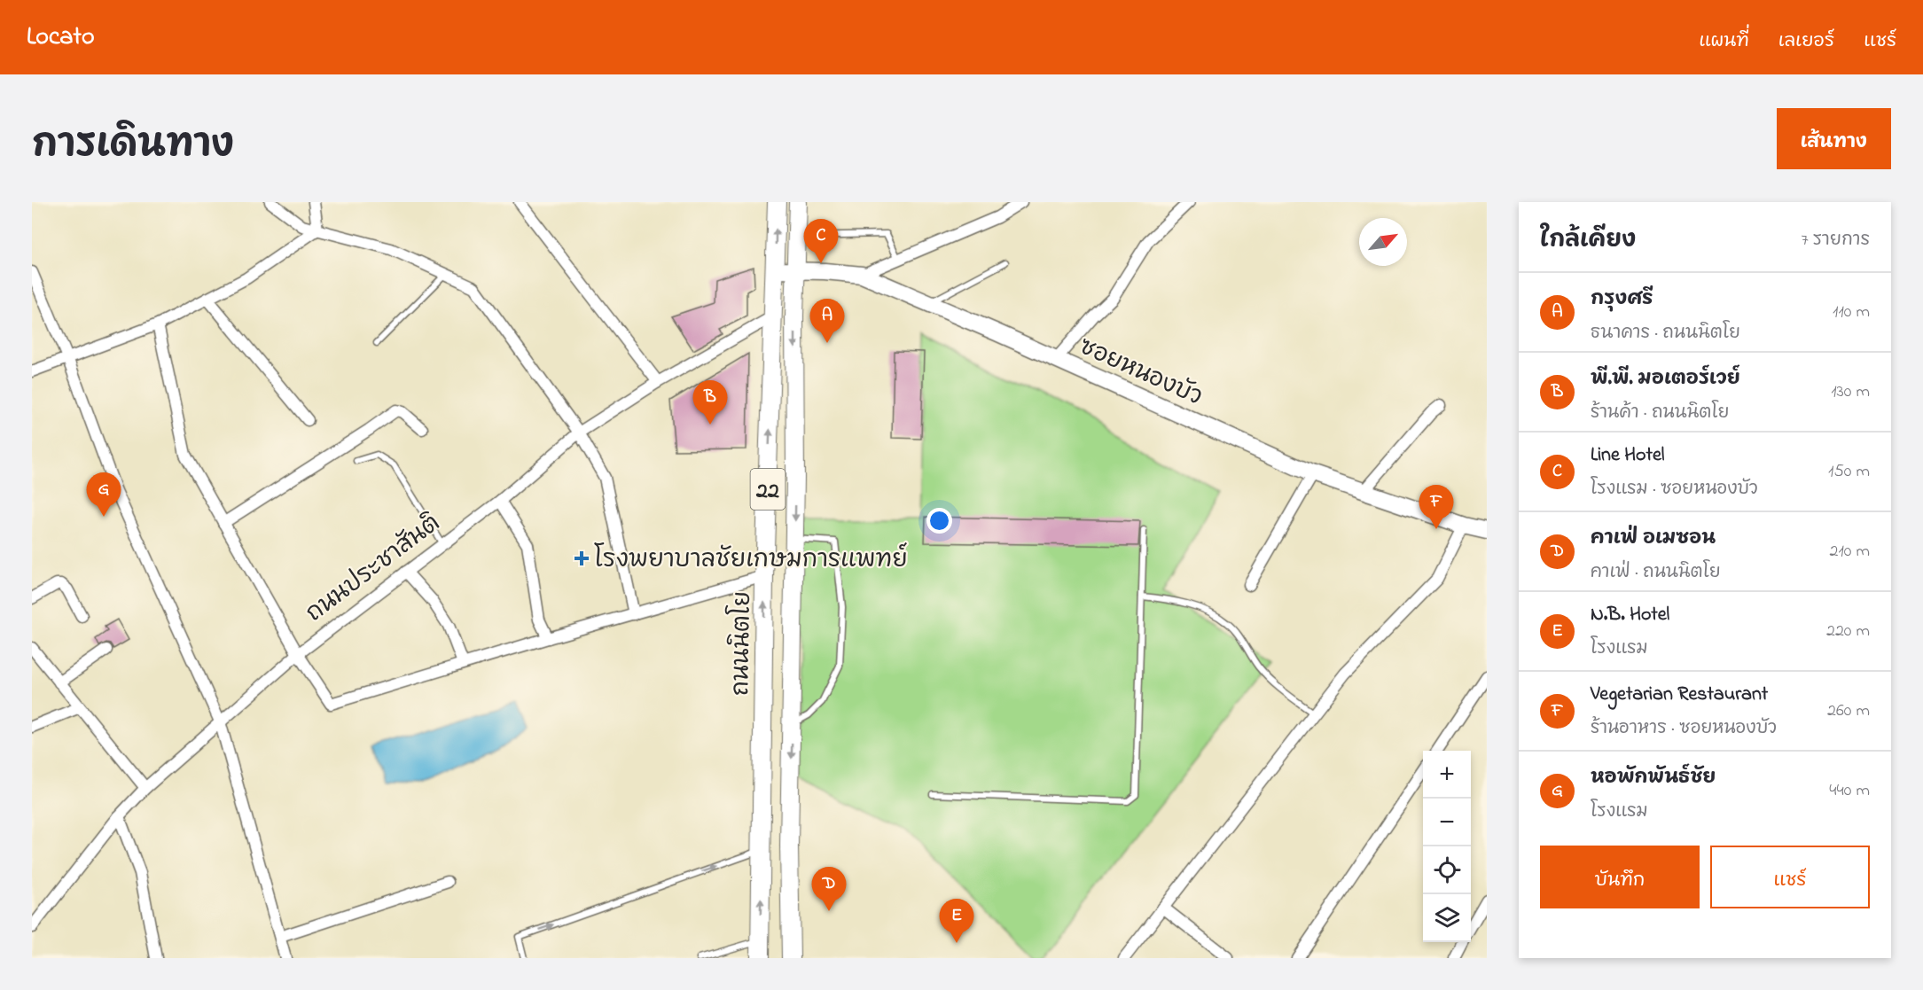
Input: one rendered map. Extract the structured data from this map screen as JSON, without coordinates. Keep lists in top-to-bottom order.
{
  "streets": {
    "main road": ["22", "ถนนประชาสันติ", "ถนนนิตโย"],
    "street": ["ซอยหนองบัว"]
  },
  "crossings": [
    ["ซอยหนองบัว", "22"],
    ["ซอยหนองบัว", "ถนนนิตโย"],
    ["22", "ถนนประชาสันติ"],
    ["ถนนประชาสันติ", "ถนนนิตโย"]
  ],
  "places": {
    "health": ["โรงพยาบาลชัยเกษมการแพทย์"]
  },
  "north": "top right",
  "page": {
    "header": "Locato",
    "nav": ["แผนที่", "เลเยอร์", "แชร์"],
    "title": "การเดินทาง",
    "buttons": [
      "เส้นทาง",
      ["บันทึก", "แชร์"]
    ],
    "heading": ["ใกล้เคียง", "7 รายการ"],
    "pins": [
      "C",
      "A",
      "B",
      "G",
      "F",
      "D",
      "E"
    ],
    "list": [
      {
        "mark": "A",
        "name": "กรุงศรี",
        "note": "ธนาคาร · ถนนนิตโย",
        "value": "110 m"
      },
      {
        "mark": "B",
        "name": "พี.พี. มอเตอร์เวย์",
        "note": "ร้านค้า · ถนนนิตโย",
        "value": "130 m"
      },
      {
        "mark": "C",
        "name": "Line Hotel",
        "note": "โรงแรม · ซอยหนองบัว",
        "value": "150 m"
      },
      {
        "mark": "D",
        "name": "คาเฟ่ อเมซอน",
        "note": "คาเฟ่ · ถนนนิตโย",
        "value": "210 m"
      },
      {
        "mark": "E",
        "name": "N.B. Hotel",
        "note": "โรงแรม",
        "value": "220 m"
      },
      {
        "mark": "F",
        "name": "Vegetarian Restaurant",
        "note": "ร้านอาหาร · ซอยหนองบัว",
        "value": "260 m"
      },
      {
        "mark": "G",
        "name": "หอพักพันธ์ชัย",
        "note": "โรงแรม",
        "value": "440 m"
      }
    ],
    "map_buttons": ["+", "−"]
  }
}
